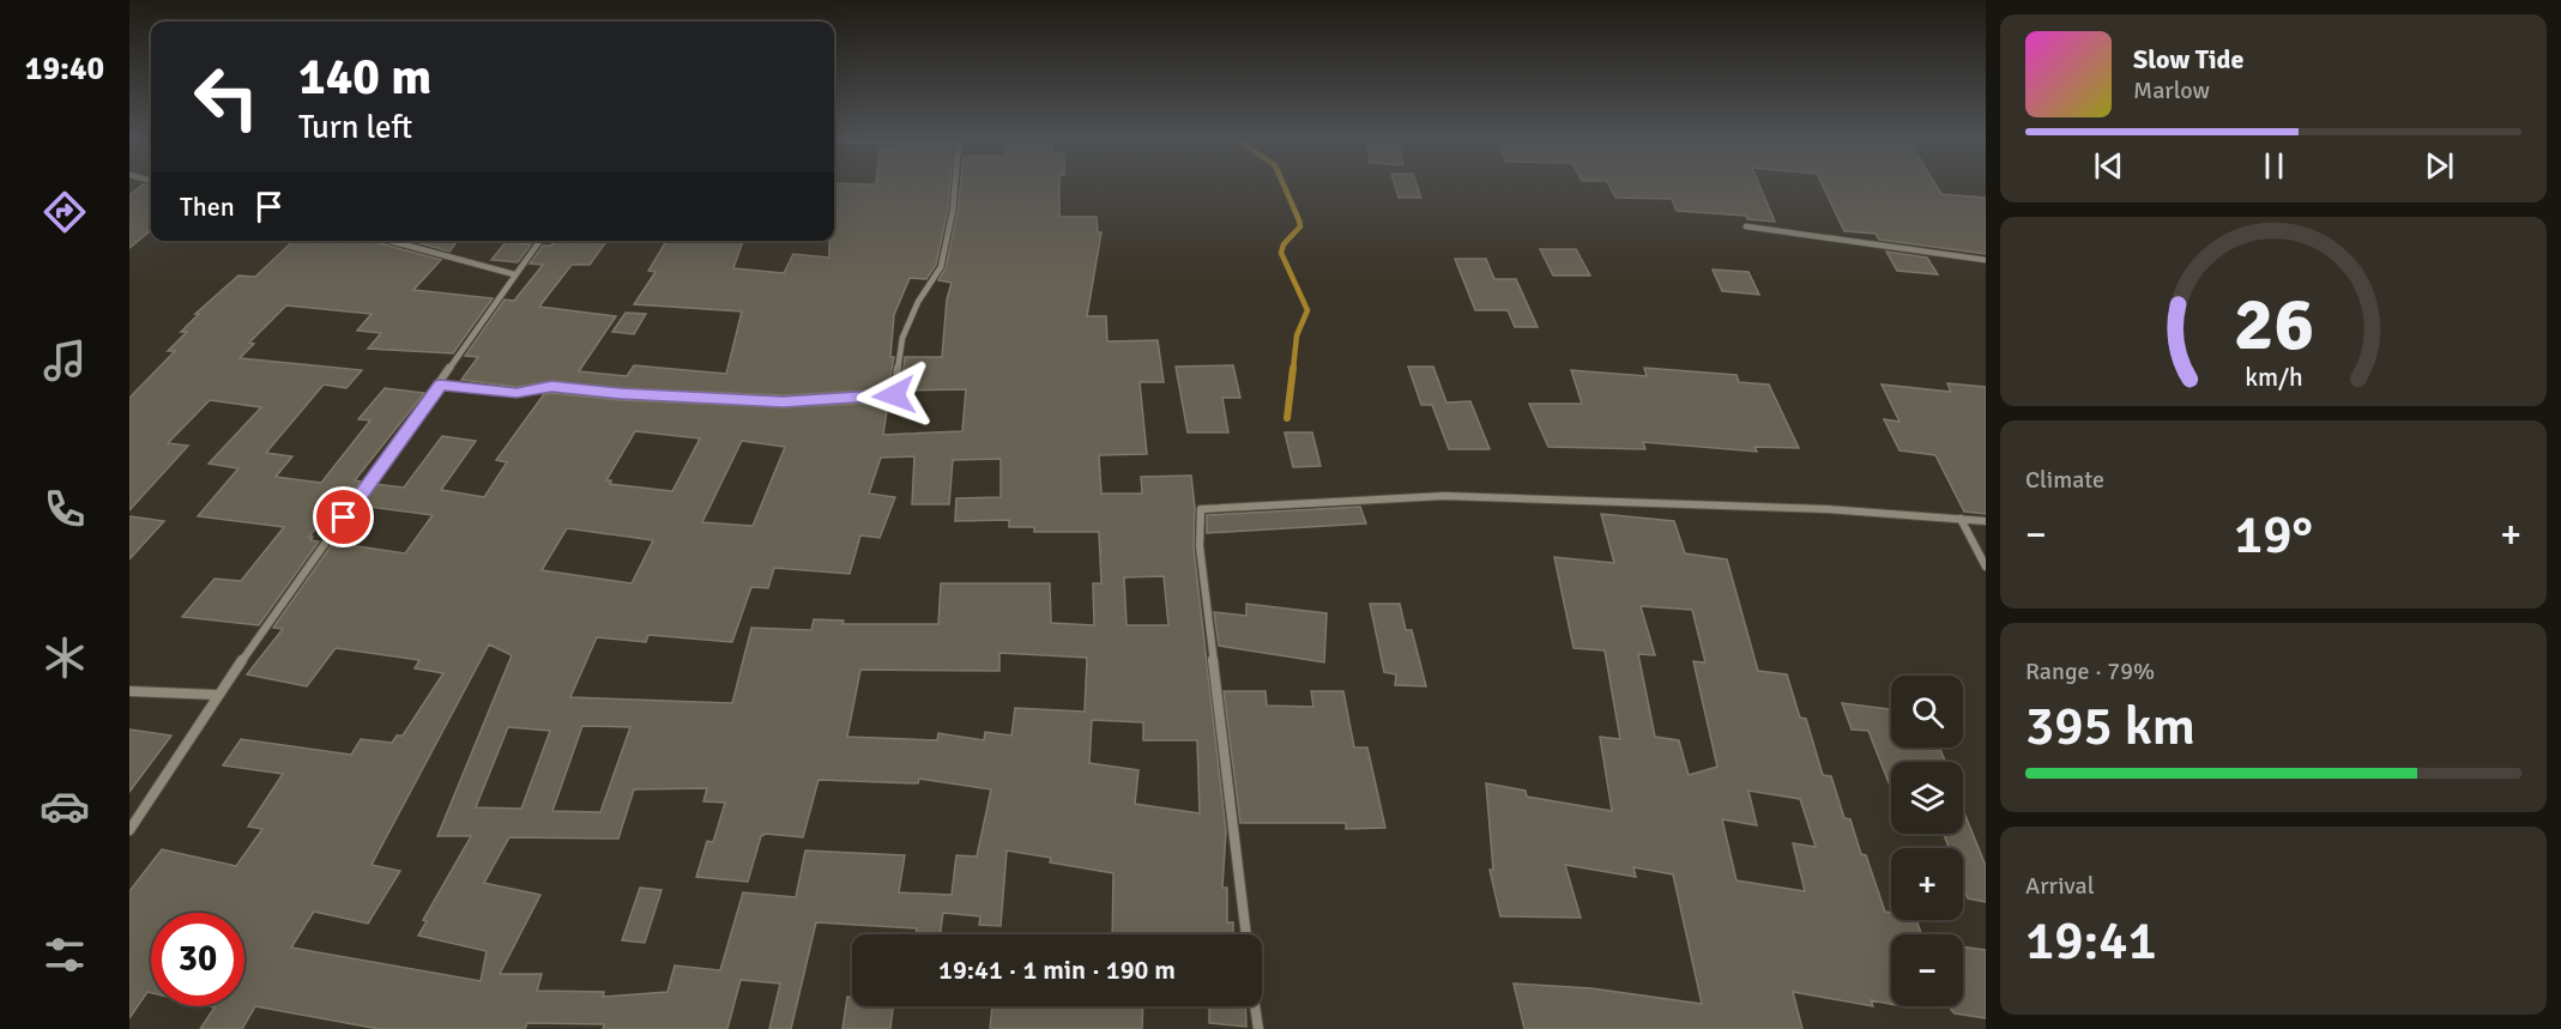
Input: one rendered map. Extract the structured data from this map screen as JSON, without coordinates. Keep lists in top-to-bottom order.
{
  "page": {
    "tabs": "19:40",
    "turn": ["140 m", "Turn left"],
    "song": ["Slow Tide", "Marlow"],
    "then": "Then",
    "tile": [
      "Climate",
      ["Range · 79%", "395 km"],
      ["Arrival", "19:41"]
    ],
    "heat": ["−", "19°", "+"],
    "map_buttons": ["+", "−"],
    "limit": "30",
    "trip": "19:41 · 1 min · 190 m",
    "gauge": ["26", "km/h"]
  }
}
